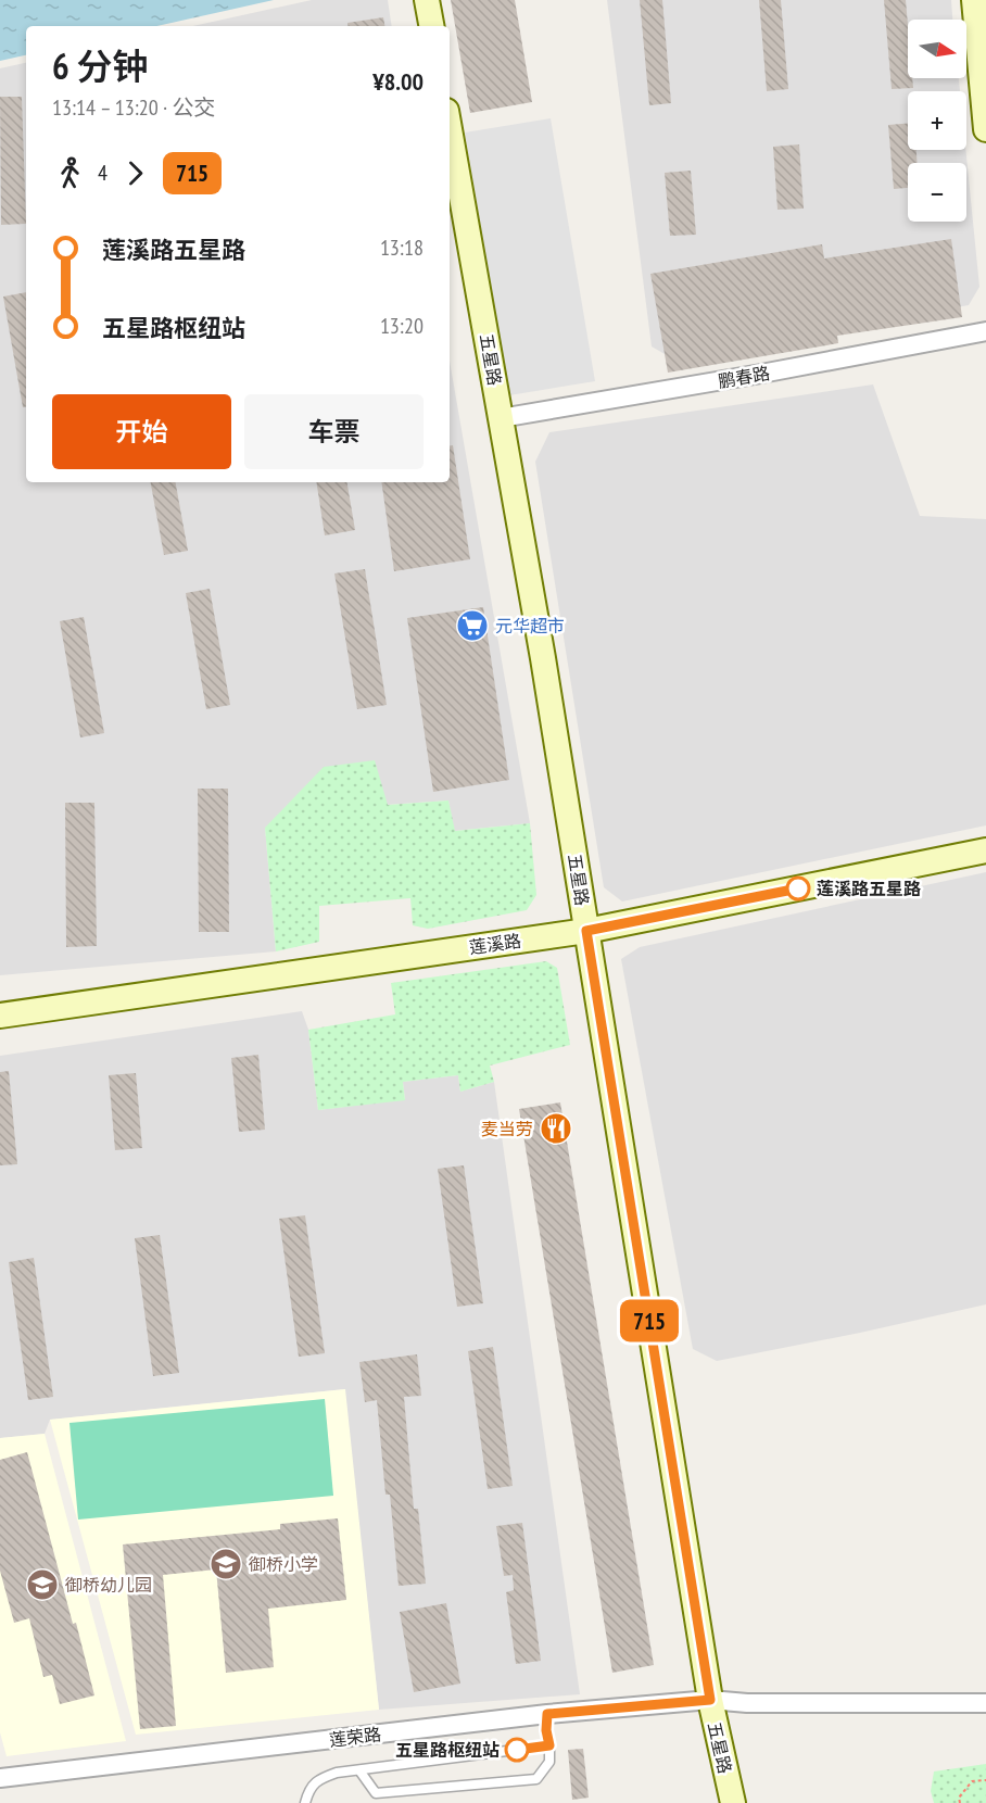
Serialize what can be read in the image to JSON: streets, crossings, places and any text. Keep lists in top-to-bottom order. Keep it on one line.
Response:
{"streets":{"street":["五星路","鹏春路","莲溪路","莲荣路"]},"crossings":[["五星路","鹏春路"],["五星路","莲溪路"],["五星路","莲荣路"]],"places":{"supermarket":["元华超市"],"other":["莲溪路五星路","五星路枢纽站"],"restaurant":["麦当劳"],"school or university":["御桥小学","御桥幼儿园"]},"lines":["bus line 715"],"north":"right","page":{"on_map":"715","map_buttons":["+","−"],"heading":["6 分钟","13:14 – 13:20 · 公交","¥8.00"],"legs":["4","715"],"list":[{"name":"莲溪路五星路","value":"13:18"},{"name":"五星路枢纽站","value":"13:20"}],"buttons":["开始","车票"]}}
